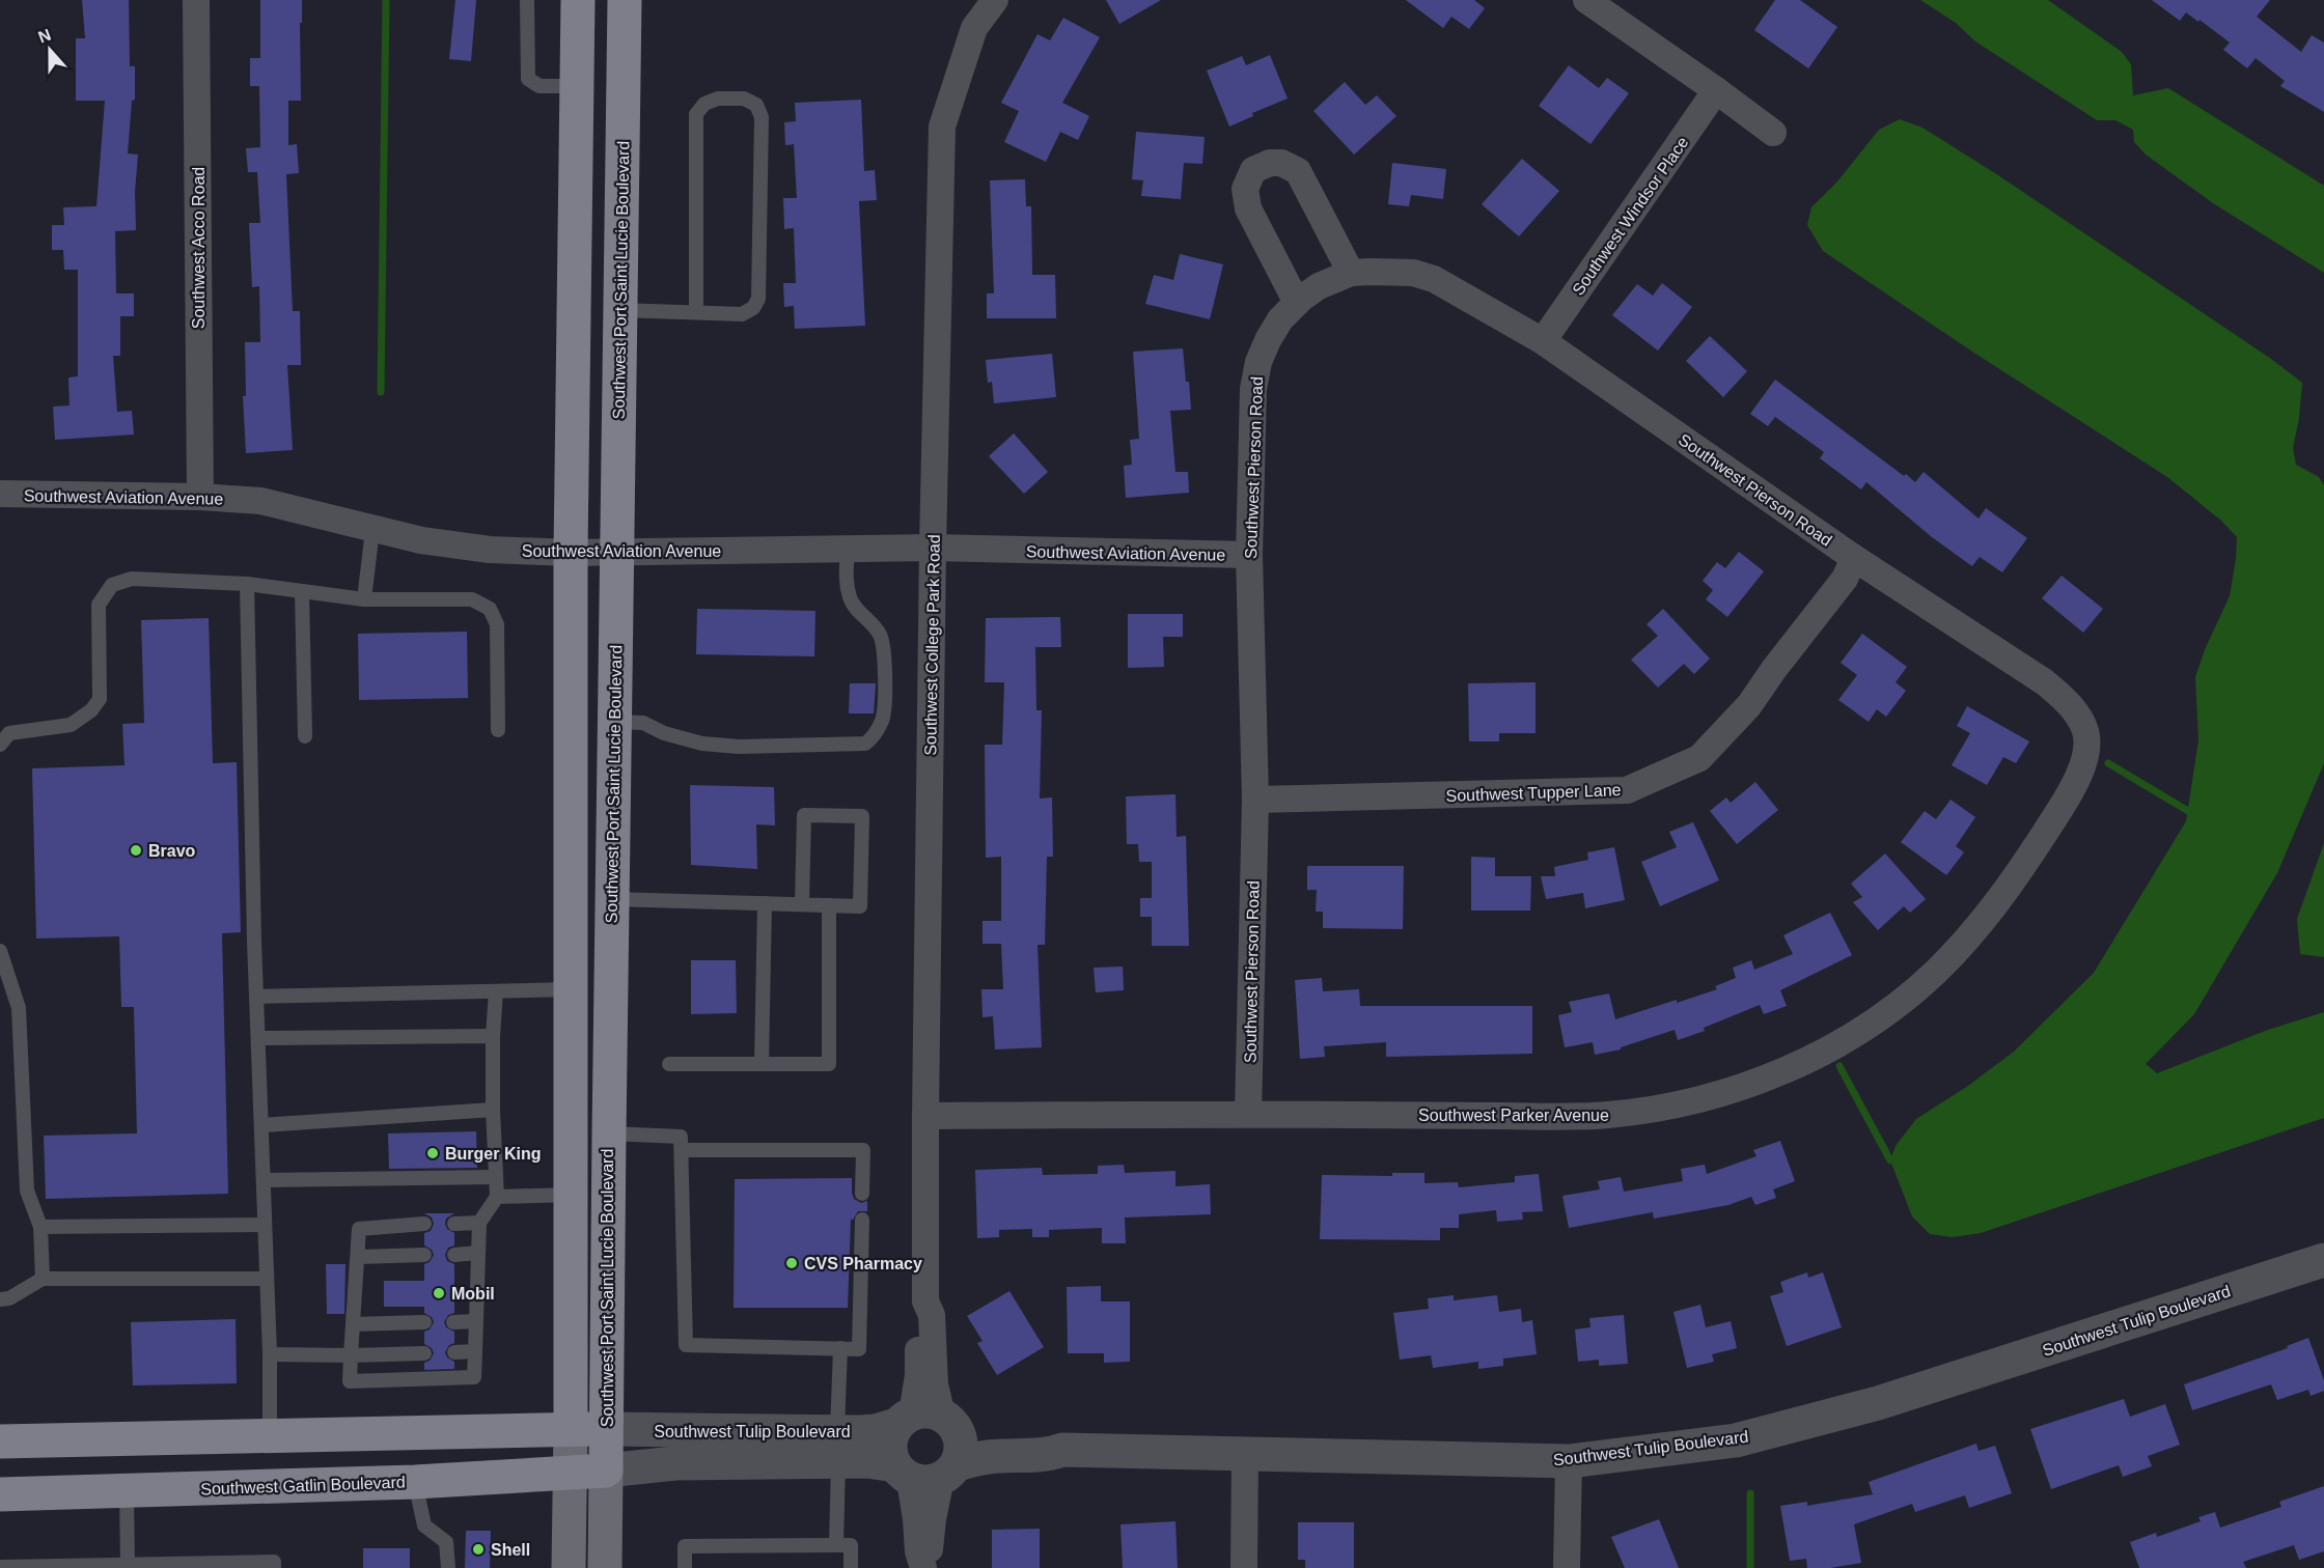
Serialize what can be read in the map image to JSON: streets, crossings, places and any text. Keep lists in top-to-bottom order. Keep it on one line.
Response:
{"streets":{"main road":["Southwest Port Saint Lucie Boulevard","Southwest Gatlin Boulevard"],"street":["Southwest Windsor Place","Southwest Acco Road","Southwest Pierson Road","Southwest Aviation Avenue","Southwest College Park Road","Southwest Tupper Lane","Southwest Parker Avenue","Southwest Tulip Boulevard"]},"crossings":[["Southwest Windsor Place","Southwest Pierson Road"],["Southwest Acco Road","Southwest Aviation Avenue"],["Southwest Port Saint Lucie Boulevard","Southwest Aviation Avenue"],["Southwest Port Saint Lucie Boulevard","Southwest Tulip Boulevard"],["Southwest Port Saint Lucie Boulevard","Southwest Gatlin Boulevard"],["Southwest Pierson Road","Southwest Aviation Avenue"],["Southwest Pierson Road","Southwest Tupper Lane"],["Southwest Pierson Road","Southwest Parker Avenue"],["Southwest Aviation Avenue","Southwest College Park Road"],["Southwest College Park Road","Southwest Parker Avenue"],["Southwest College Park Road","Southwest Tulip Boulevard"],["Southwest Tulip Boulevard","Southwest Gatlin Boulevard"]],"places":["Bravo","Burger King","CVS Pharmacy","Mobil","Shell"],"north":"top"}
